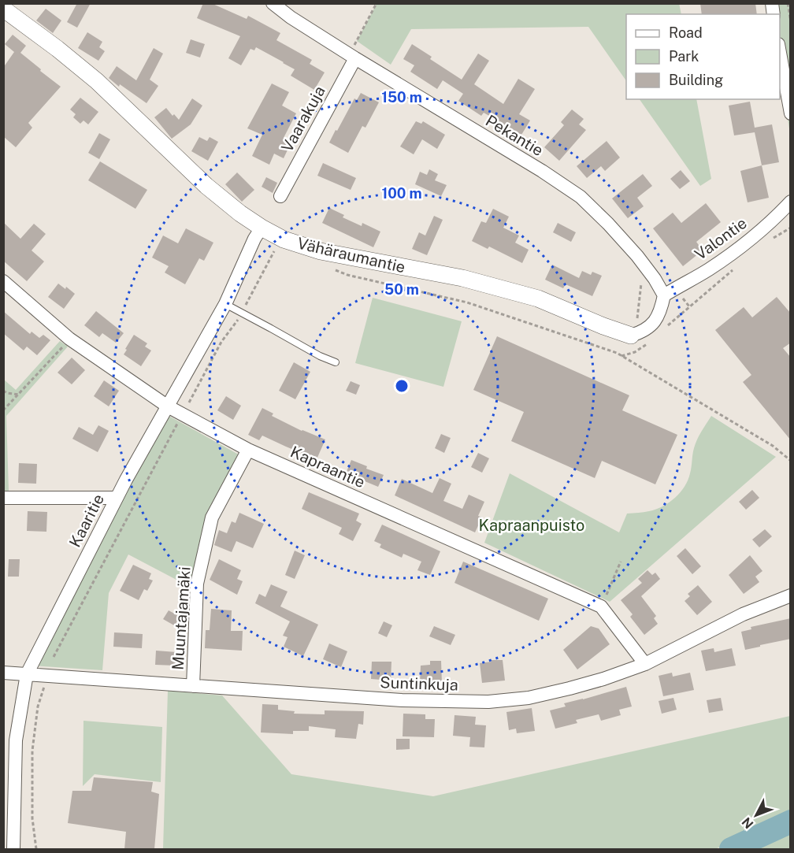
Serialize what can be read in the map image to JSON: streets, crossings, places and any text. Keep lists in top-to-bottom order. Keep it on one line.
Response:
{"streets":{"street":["Vaarakuja","Pekantie","Valontie","Vähäraumantie","Kapraantie","Kaaritie","Muuntajamäki","Suntinkuja"]},"crossings":[["Vaarakuja","Pekantie"],["Pekantie","Valontie"],["Vähäraumantie","Kaaritie"],["Kapraantie","Kaaritie"],["Kapraantie","Muuntajamäki"],["Kapraantie","Suntinkuja"],["Kaaritie","Suntinkuja"],["Muuntajamäki","Suntinkuja"]],"parks":["Kapraanpuisto"],"legend":["Road","Park","Building"],"north":"bottom left","rings":["150 m","100 m","50 m"]}
